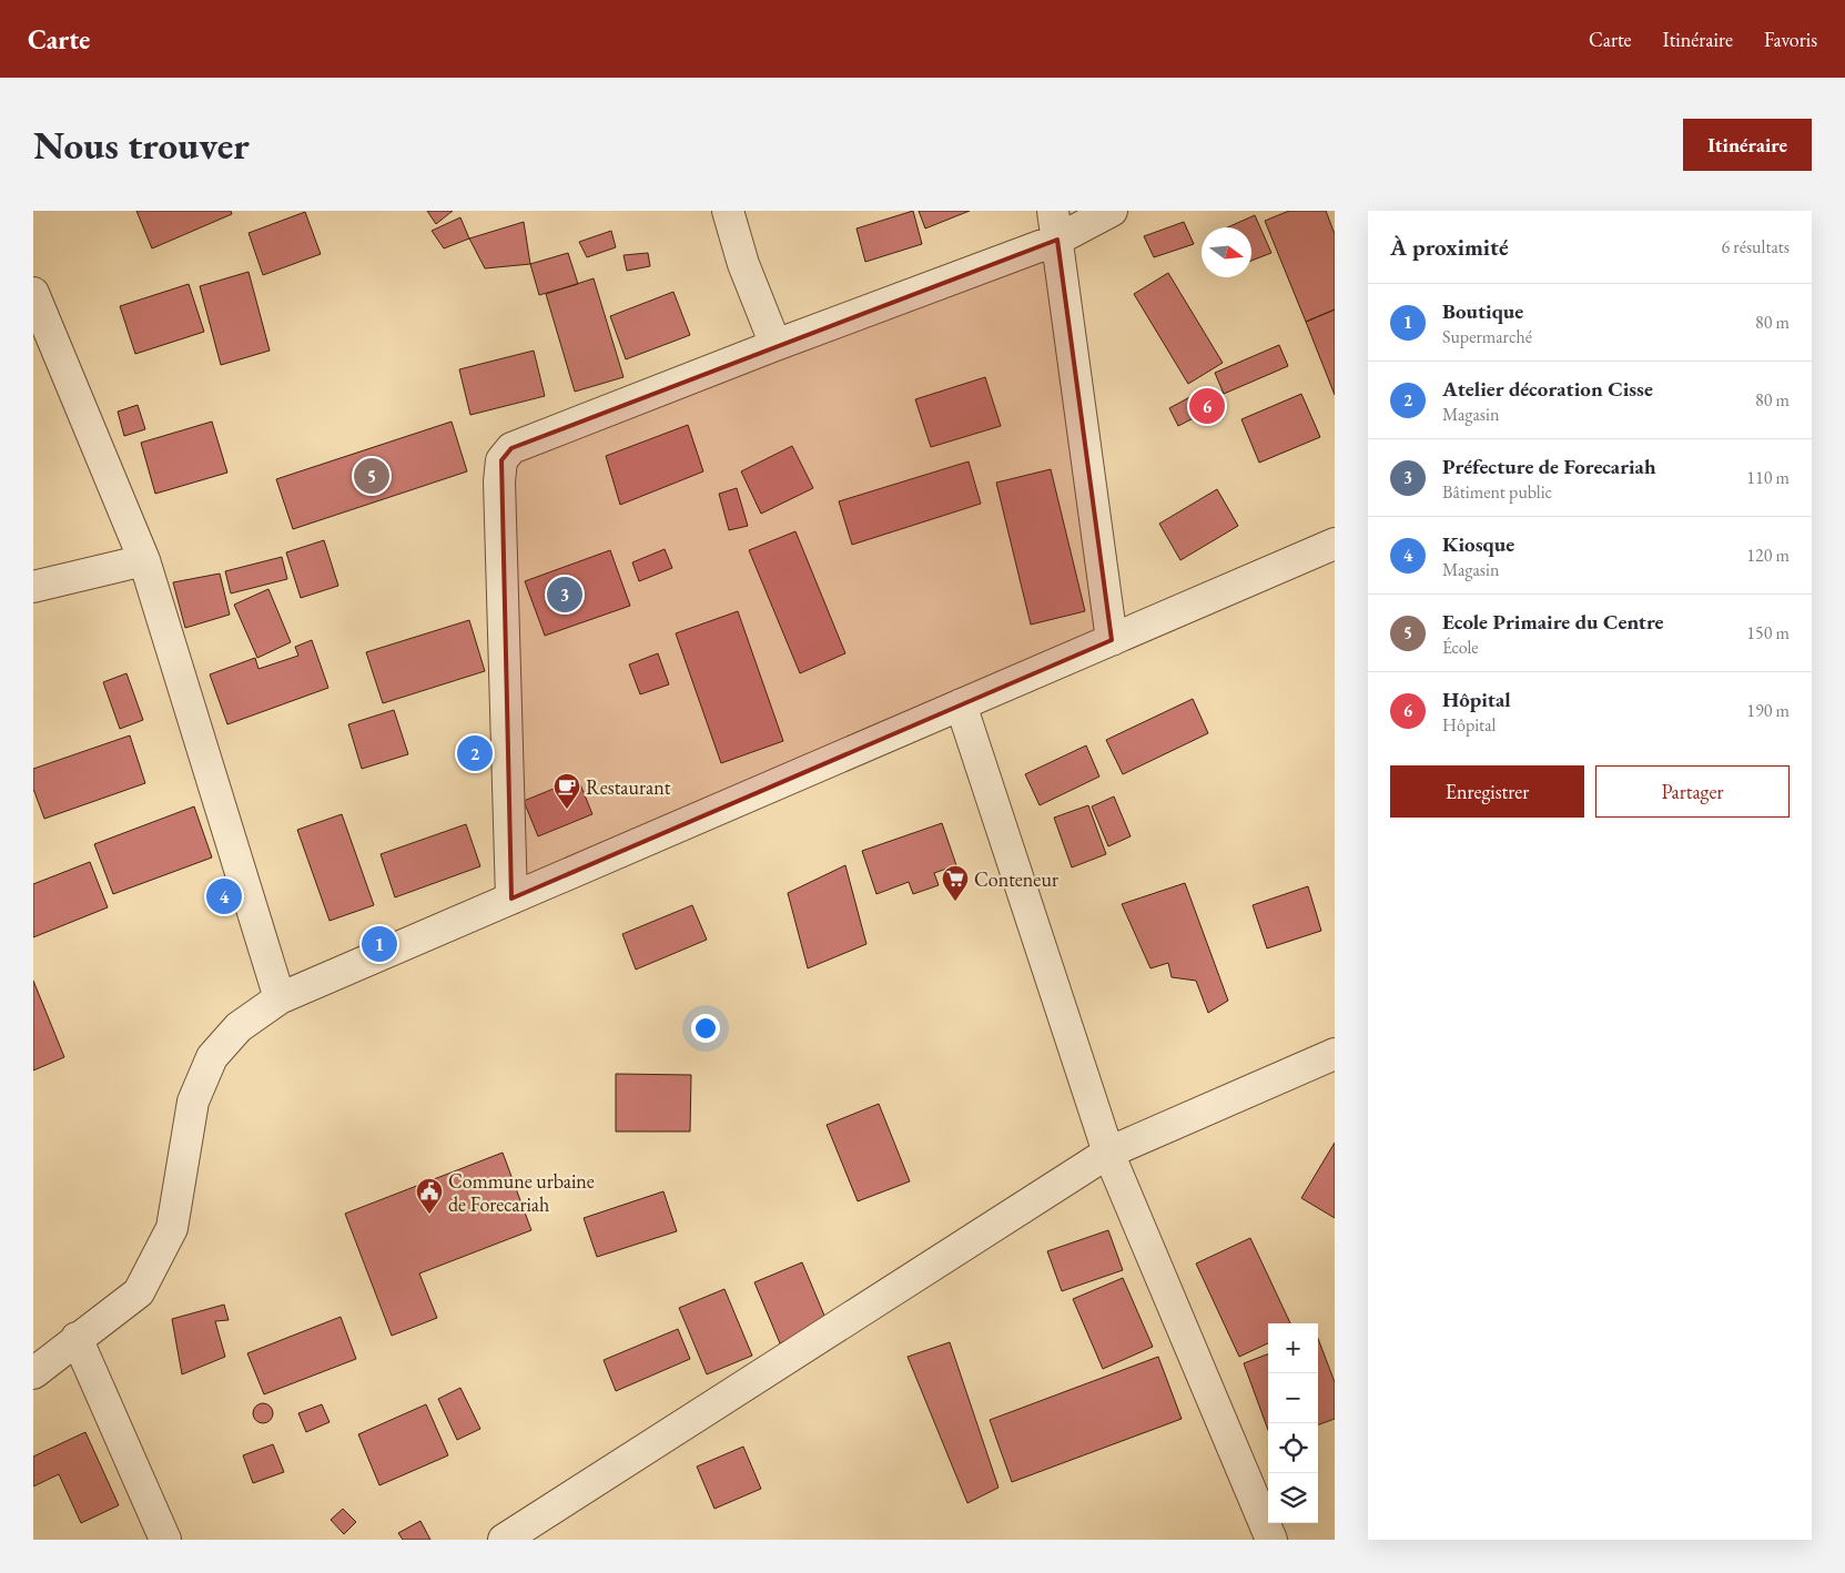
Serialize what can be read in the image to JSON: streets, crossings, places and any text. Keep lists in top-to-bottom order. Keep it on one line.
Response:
{"places":{"cafe":["Restaurant"],"supermarket":["Conteneur"],"public building":["Commune urbaine de Forecariah"]},"north":"right","page":{"header":"Carte","nav":["Carte","Itinéraire","Favoris"],"buttons":["Itinéraire",["Enregistrer","Partager"]],"title":"Nous trouver","heading":["À proximité","6 résultats"],"list":[{"mark":"1","name":"Boutique","note":"Supermarché","value":"80 m"},{"mark":"2","name":"Atelier décoration Cisse","note":"Magasin","value":"80 m"},{"mark":"3","name":"Préfecture de Forecariah","note":"Bâtiment public","value":"110 m"},{"mark":"4","name":"Kiosque","note":"Magasin","value":"120 m"},{"mark":"5","name":"Ecole Primaire du Centre","note":"École","value":"150 m"},{"mark":"6","name":"Hôpital","note":"Hôpital","value":"190 m"}],"pins":["6","5","3","2","4","1"],"map_buttons":["+","−"]}}
